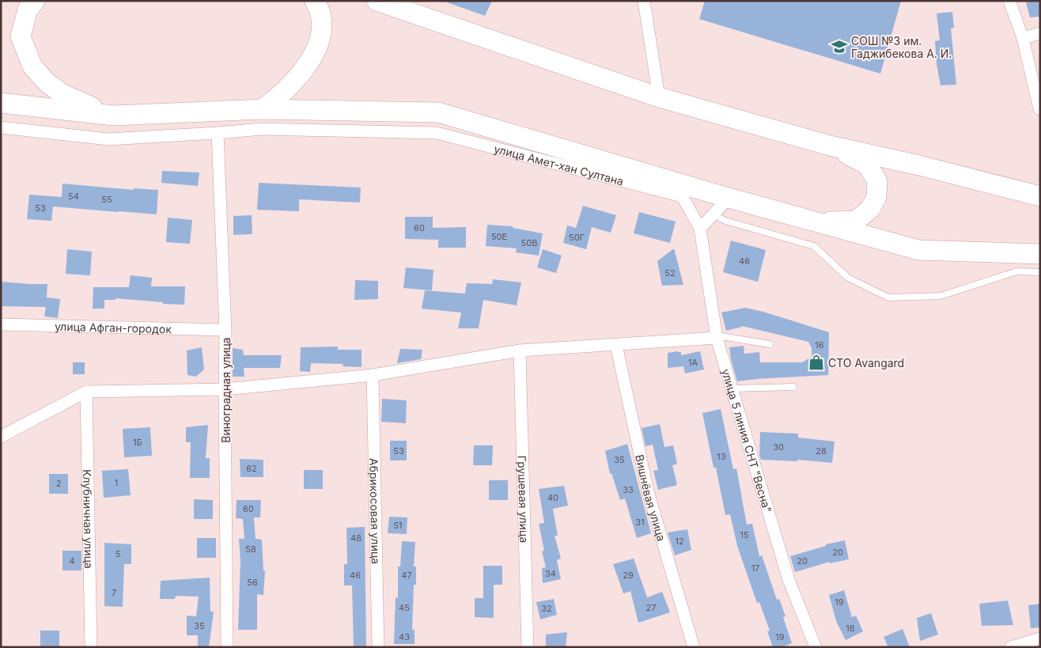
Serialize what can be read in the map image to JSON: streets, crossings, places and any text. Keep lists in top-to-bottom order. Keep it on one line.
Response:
{"streets":{"street":["улица Амет-хан Султана","улица Афган-городок","Виноградная улица","улица 5 линия СНТ \"Весна\"","Вишнёвая улица","Грушевая улица","Абрикосовая улица","Клубничная улица"]},"crossings":[["улица Амет-хан Султана","Виноградная улица"],["улица Амет-хан Султана","улица 5 линия СНТ \"Весна\""],["улица Афган-городок","Виноградная улица"]],"places":{"school or university":["СОШ №3 им. Гаджибекова А. И."],"shop":["СТО Avangard"]},"house_numbers":["54","55","53","60","50Е","50Г","50В","46","52","16","1А","1Б","30","53","28","13","35","62","1","2","33","40","60","31","51","15","48","12","58","20","5","4","20","17","34","46","47","29","56","7","19","45","27","32","35","18","43","19"]}
